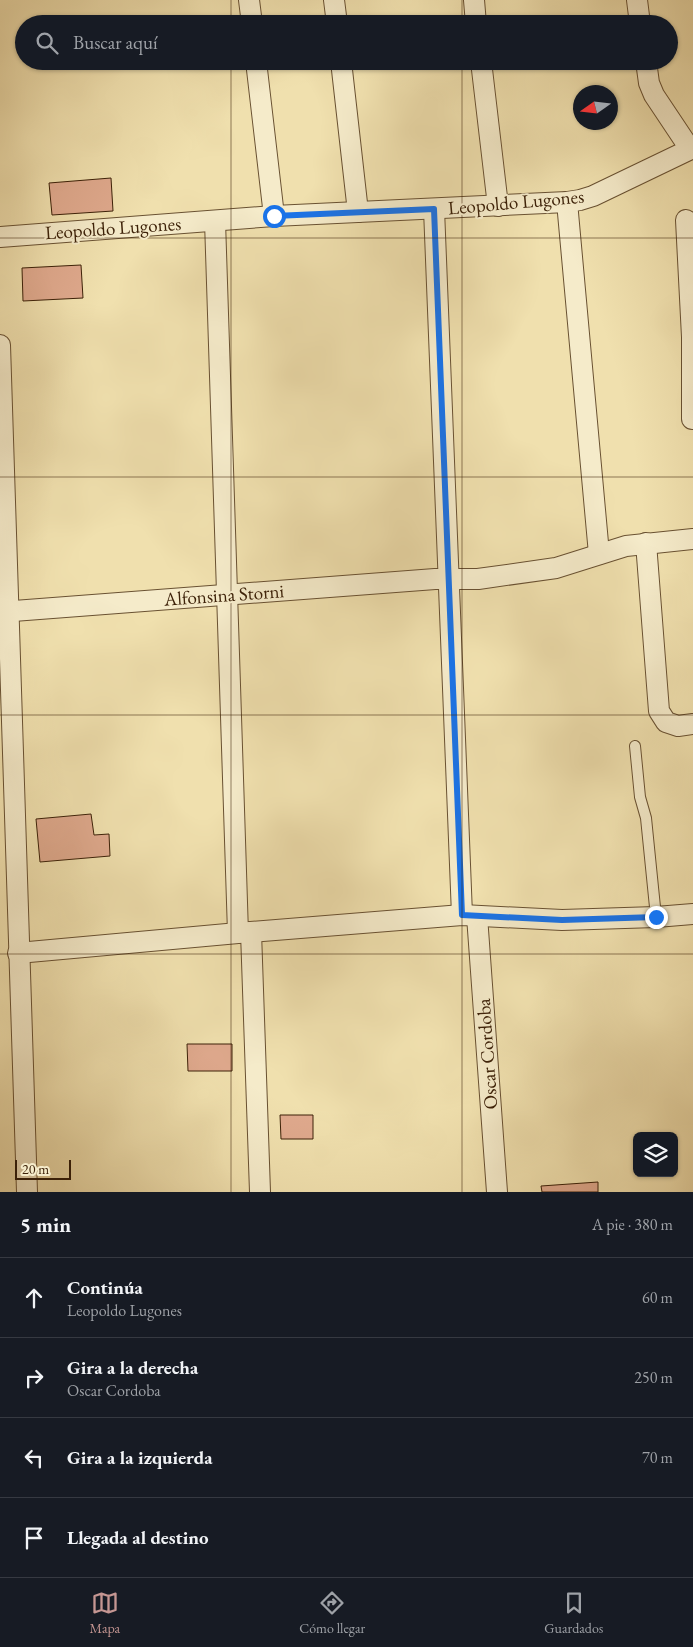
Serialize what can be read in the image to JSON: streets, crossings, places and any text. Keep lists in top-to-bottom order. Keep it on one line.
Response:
{"streets":{"street":["Leopoldo Lugones","Alfonsina Storni","Oscar Cordoba"]},"crossings":[["Leopoldo Lugones","Oscar Cordoba"],["Alfonsina Storni","Oscar Cordoba"]],"scale_bar":"20 m","north":"left","page":{"search":"Buscar aquí","scale":"20 m","heading":["5 min","A pie · 380 m"],"list":[["Continúa","Leopoldo Lugones","60 m"],["Gira a la derecha","Oscar Cordoba","250 m"],["Gira a la izquierda","70 m"],"Llegada al destino"],"nav":["Mapa","Cómo llegar","Guardados"]}}
